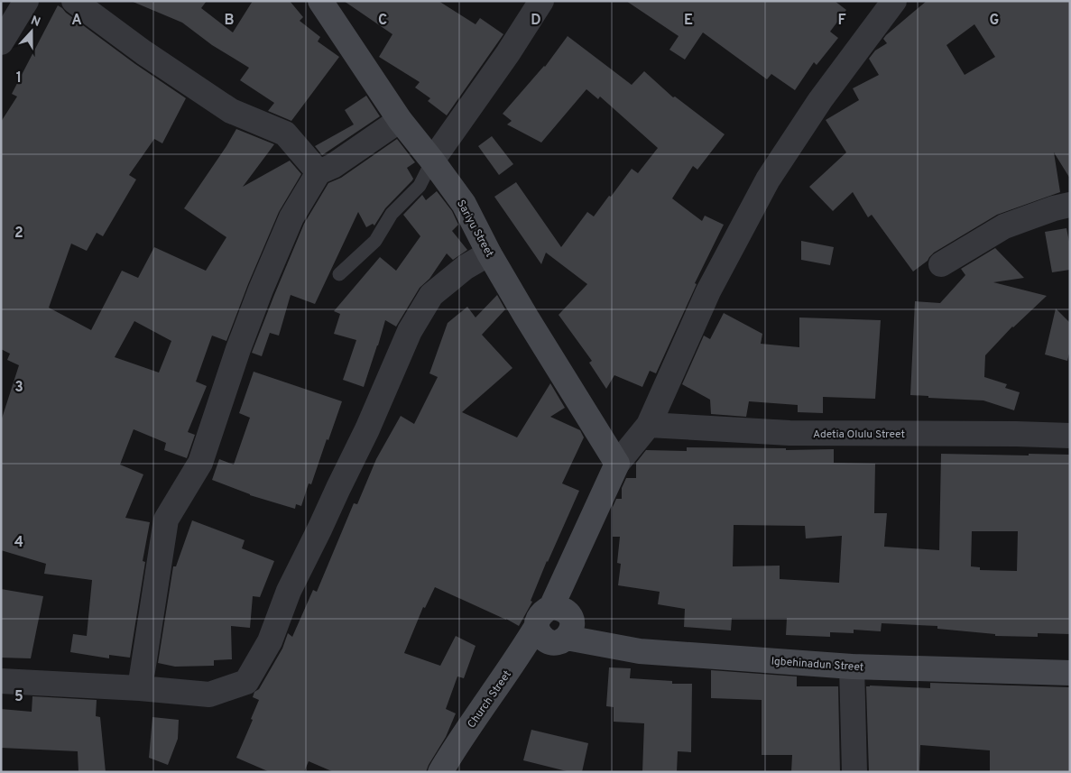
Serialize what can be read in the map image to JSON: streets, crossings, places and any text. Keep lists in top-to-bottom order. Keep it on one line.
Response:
{"streets":{"street":["Sariyu Street","Adetia Olulu Street","Igbehinadun Street","Church Street"]},"crossings":[["Sariyu Street","Church Street"],["Igbehinadun Street","Church Street"]],"north":"top","grid":{"columns":["A","B","C","D","E","F","G"],"rows":["1","2","3","4","5"]}}
